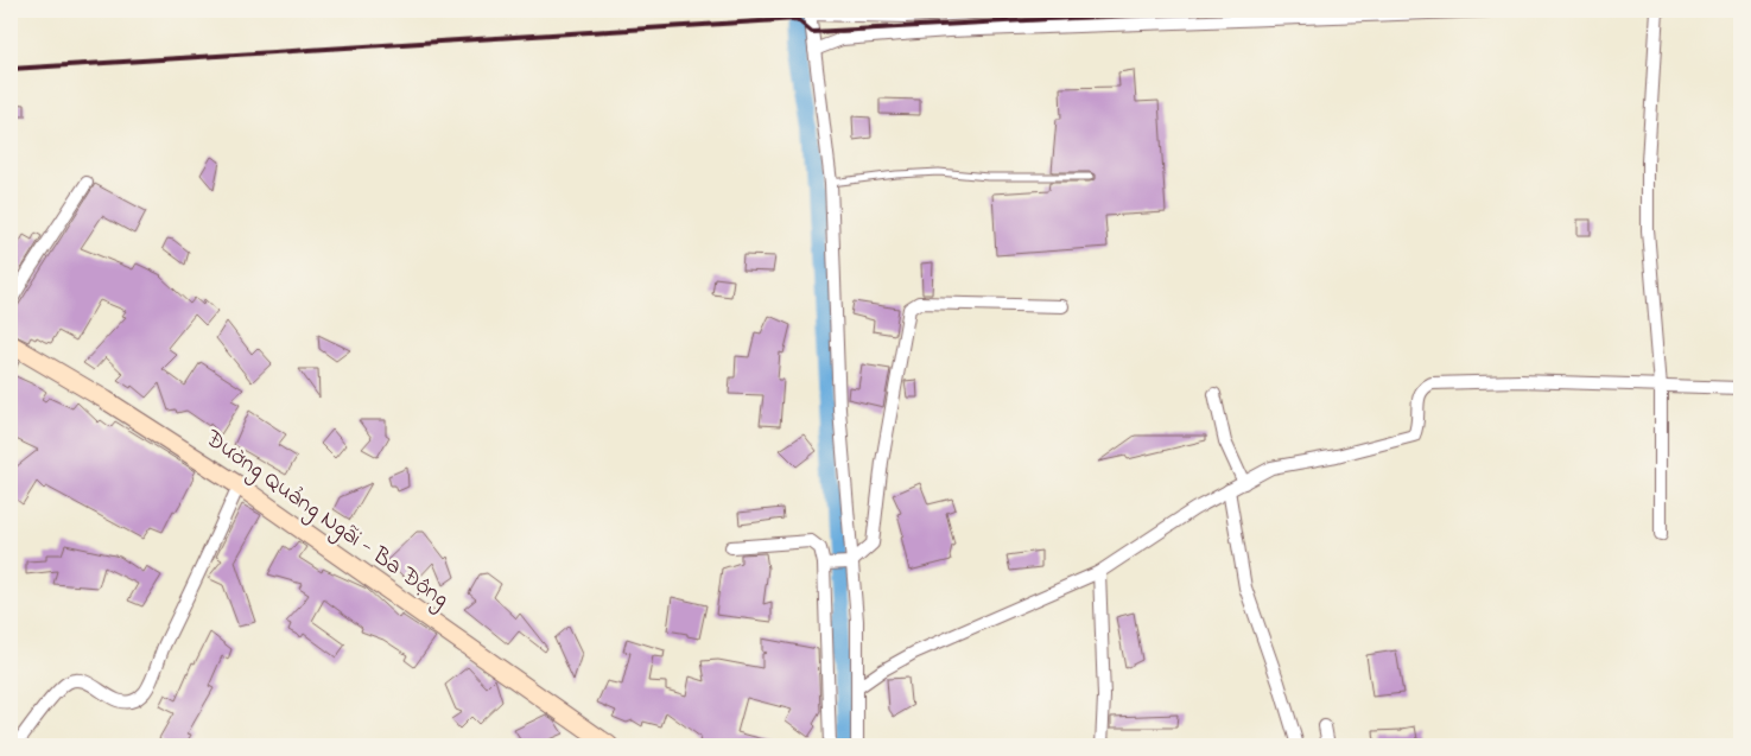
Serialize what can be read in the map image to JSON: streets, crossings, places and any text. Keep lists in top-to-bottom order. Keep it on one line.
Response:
{"streets":{"main road":["Đường Quảng Ngãi - Ba Động"]}}
